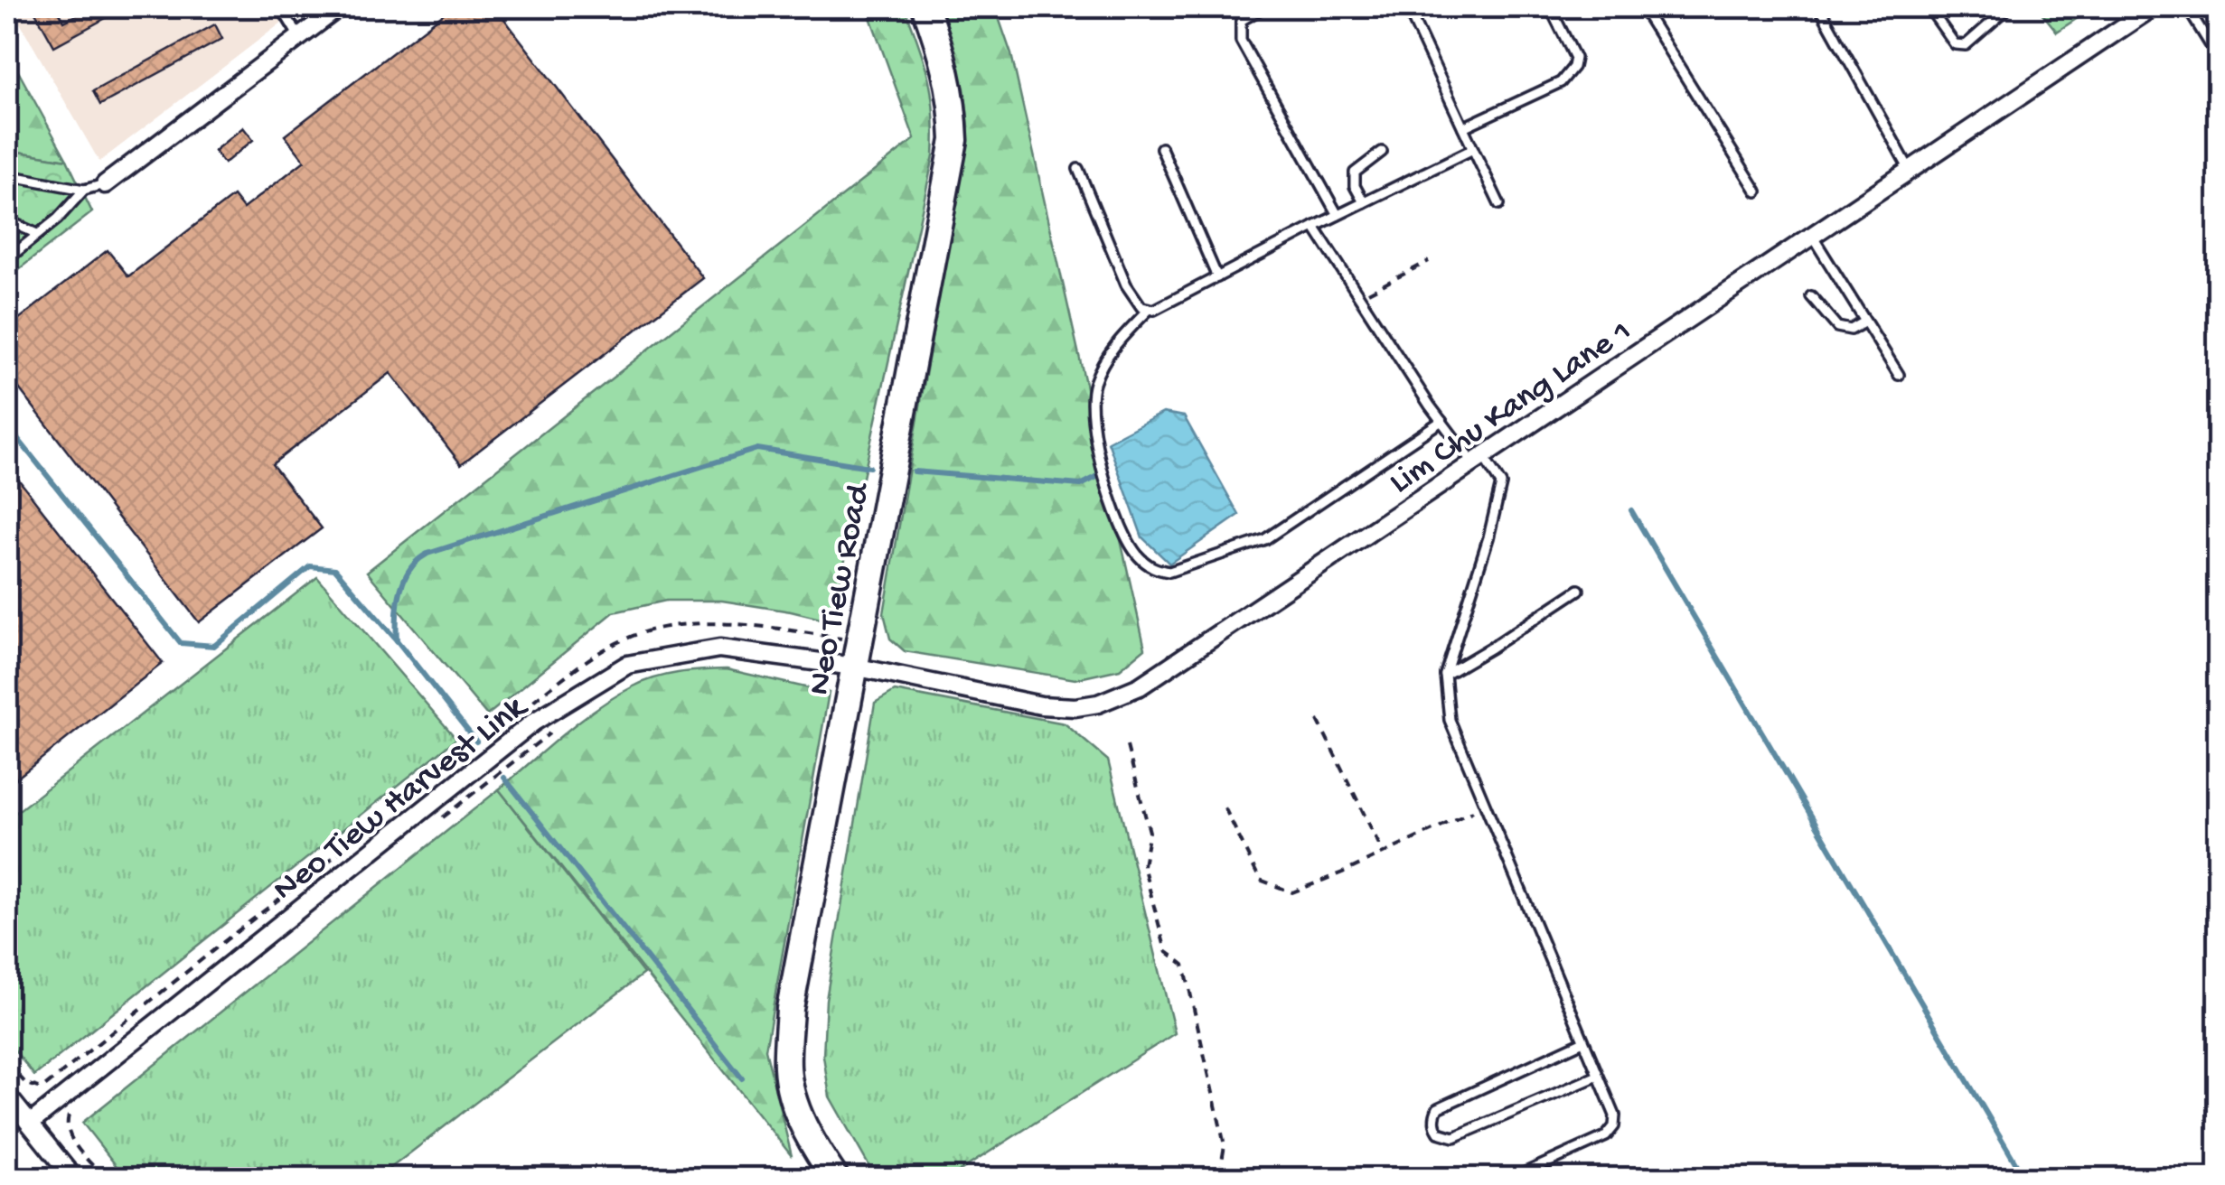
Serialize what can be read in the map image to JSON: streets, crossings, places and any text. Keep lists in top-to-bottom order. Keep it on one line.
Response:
{"streets":{"main road":["Neo Tiew Road"],"street":["Lim Chu Kang Lane 1","Neo Tiew Harvest Link"]},"crossings":[["Lim Chu Kang Lane 1","Neo Tiew Road"],["Lim Chu Kang Lane 1","Neo Tiew Harvest Link"],["Neo Tiew Road","Neo Tiew Harvest Link"]]}
